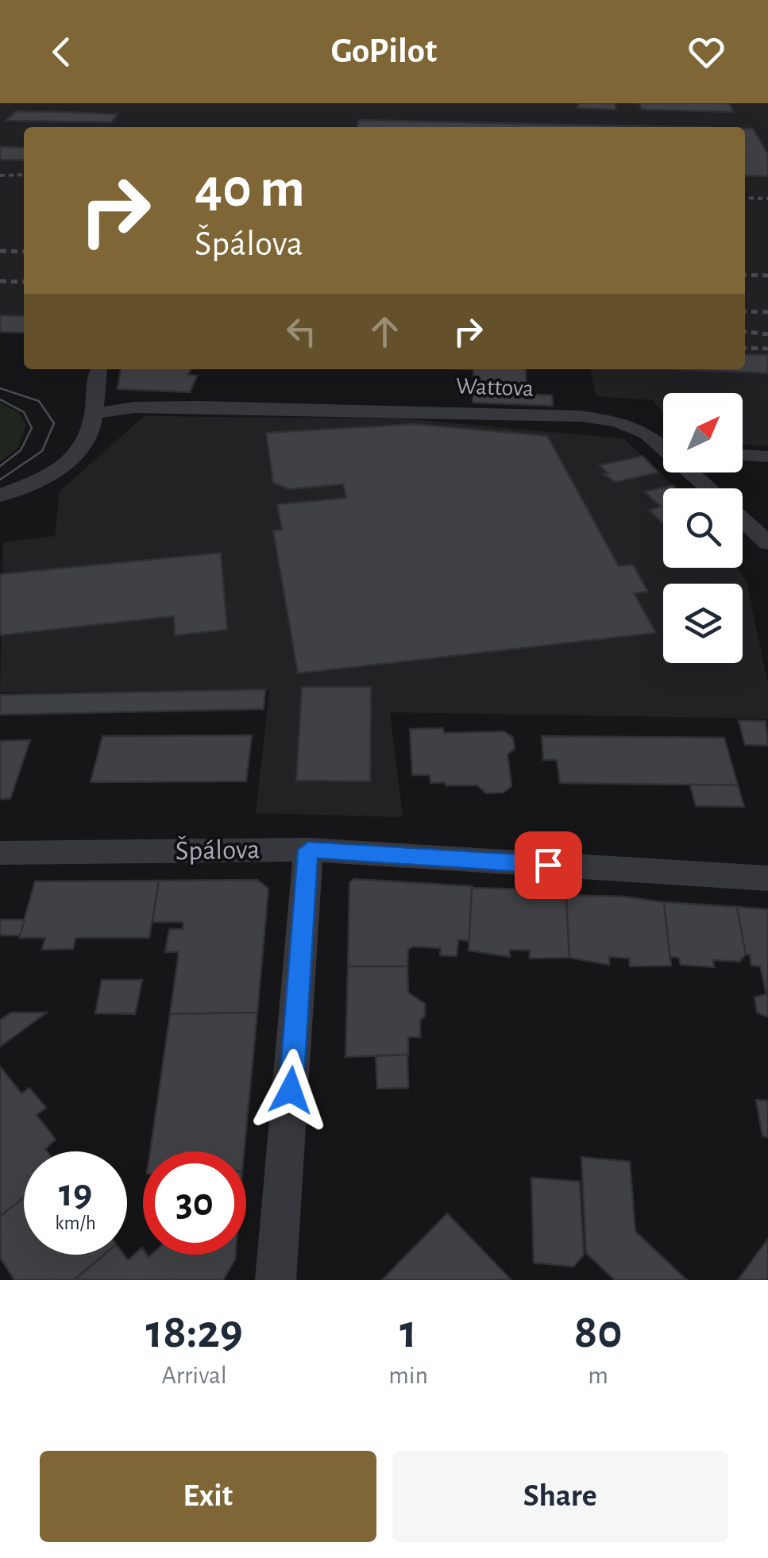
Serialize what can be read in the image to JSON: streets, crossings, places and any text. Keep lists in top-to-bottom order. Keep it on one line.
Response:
{"streets":{"street":["Wattova","Špálova"]},"north":"top right","page":{"header":"GoPilot","turn":["40 m","Špálova"],"speed":"19 km/h","limit":"30","eta":["18:29","Arrival","1","min","80","m"],"buttons":["Exit","Share"]}}
